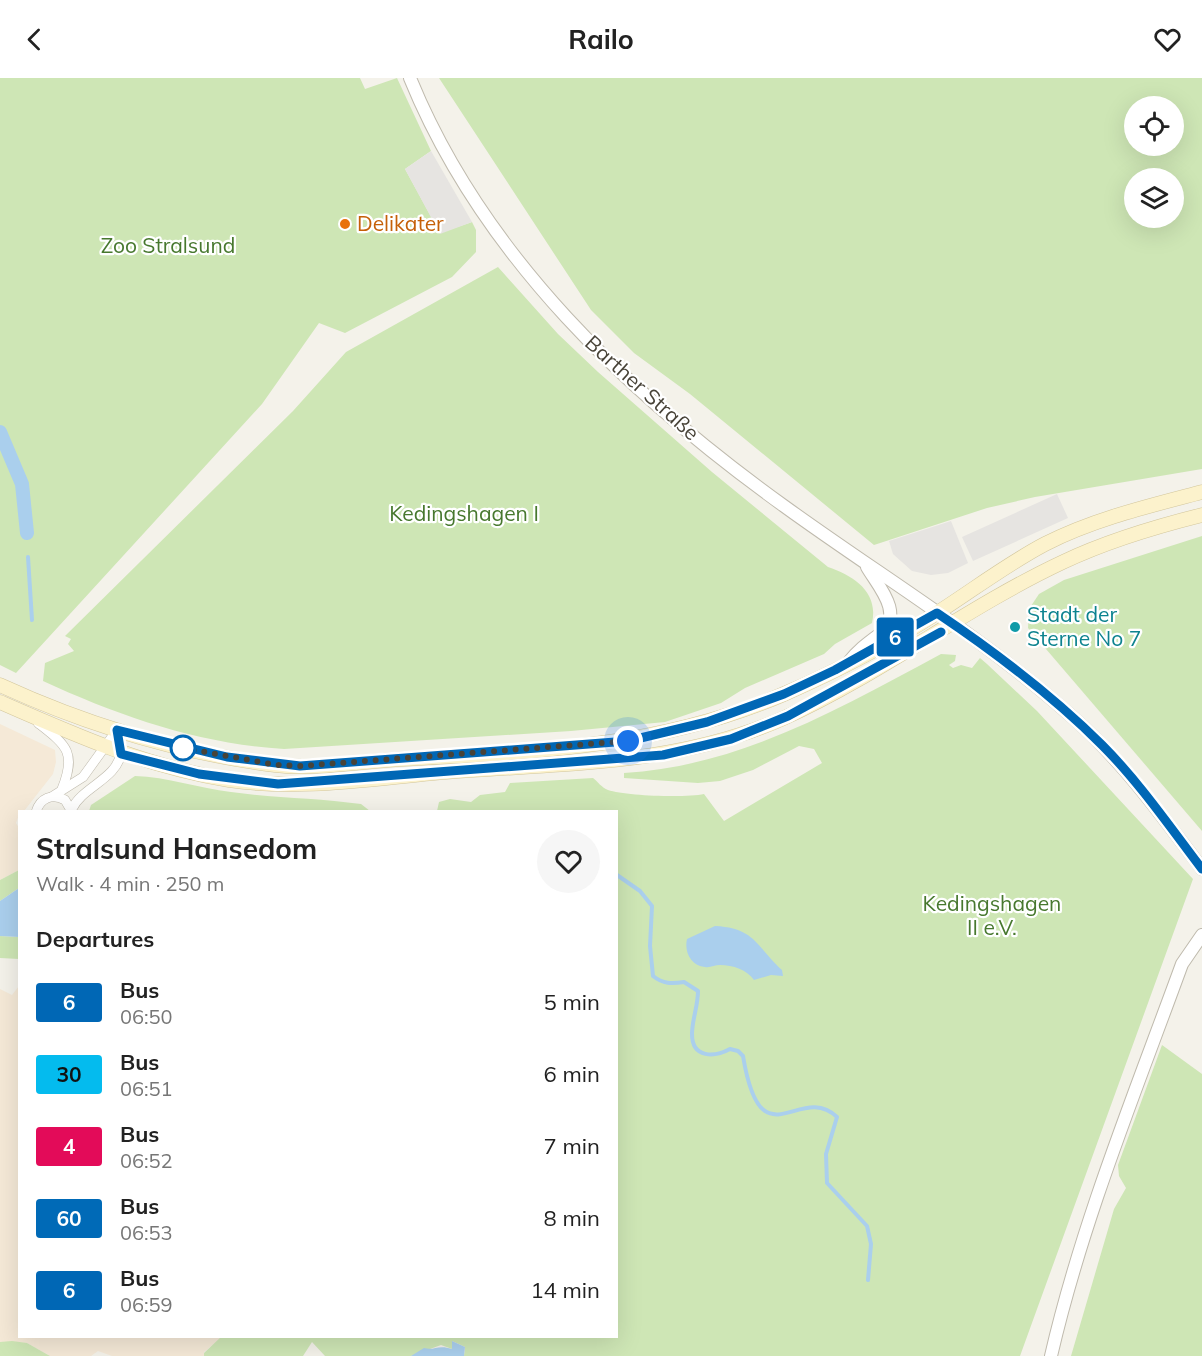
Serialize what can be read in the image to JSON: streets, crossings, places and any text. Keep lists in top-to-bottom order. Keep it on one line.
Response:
{"streets":{"street":["Barther Straße"]},"parks":["Zoo Stralsund","Kedingshagen I","Kedingshagen II e.V."],"places":["Delikater","Stadt der Sterne No 7"],"lines":["bus line 6"],"page":{"header":"Railo","on_map":"6","heading":[["Stralsund Hansedom","Walk · 4 min · 250 m"],"Departures"],"list":[{"mark":"6","name":"Bus","note":"06:50","value":"5 min"},{"mark":"30","name":"Bus","note":"06:51","value":"6 min"},{"mark":"4","name":"Bus","note":"06:52","value":"7 min"},{"mark":"60","name":"Bus","note":"06:53","value":"8 min"},{"mark":"6","name":"Bus","note":"06:59","value":"14 min"}]}}
